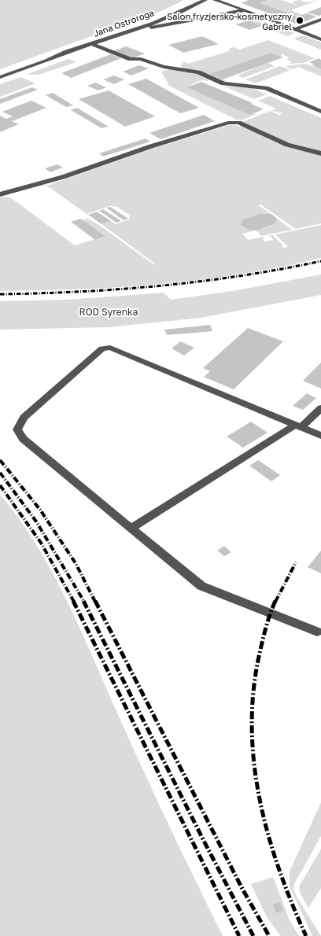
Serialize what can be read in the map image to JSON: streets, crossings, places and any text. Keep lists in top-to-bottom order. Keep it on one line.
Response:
{"streets":{"street":["Jana Ostroroga"]},"parks":["ROD Syrenka"],"places":["Salon fryzjersko-kosmetyczny Gabriel"]}
